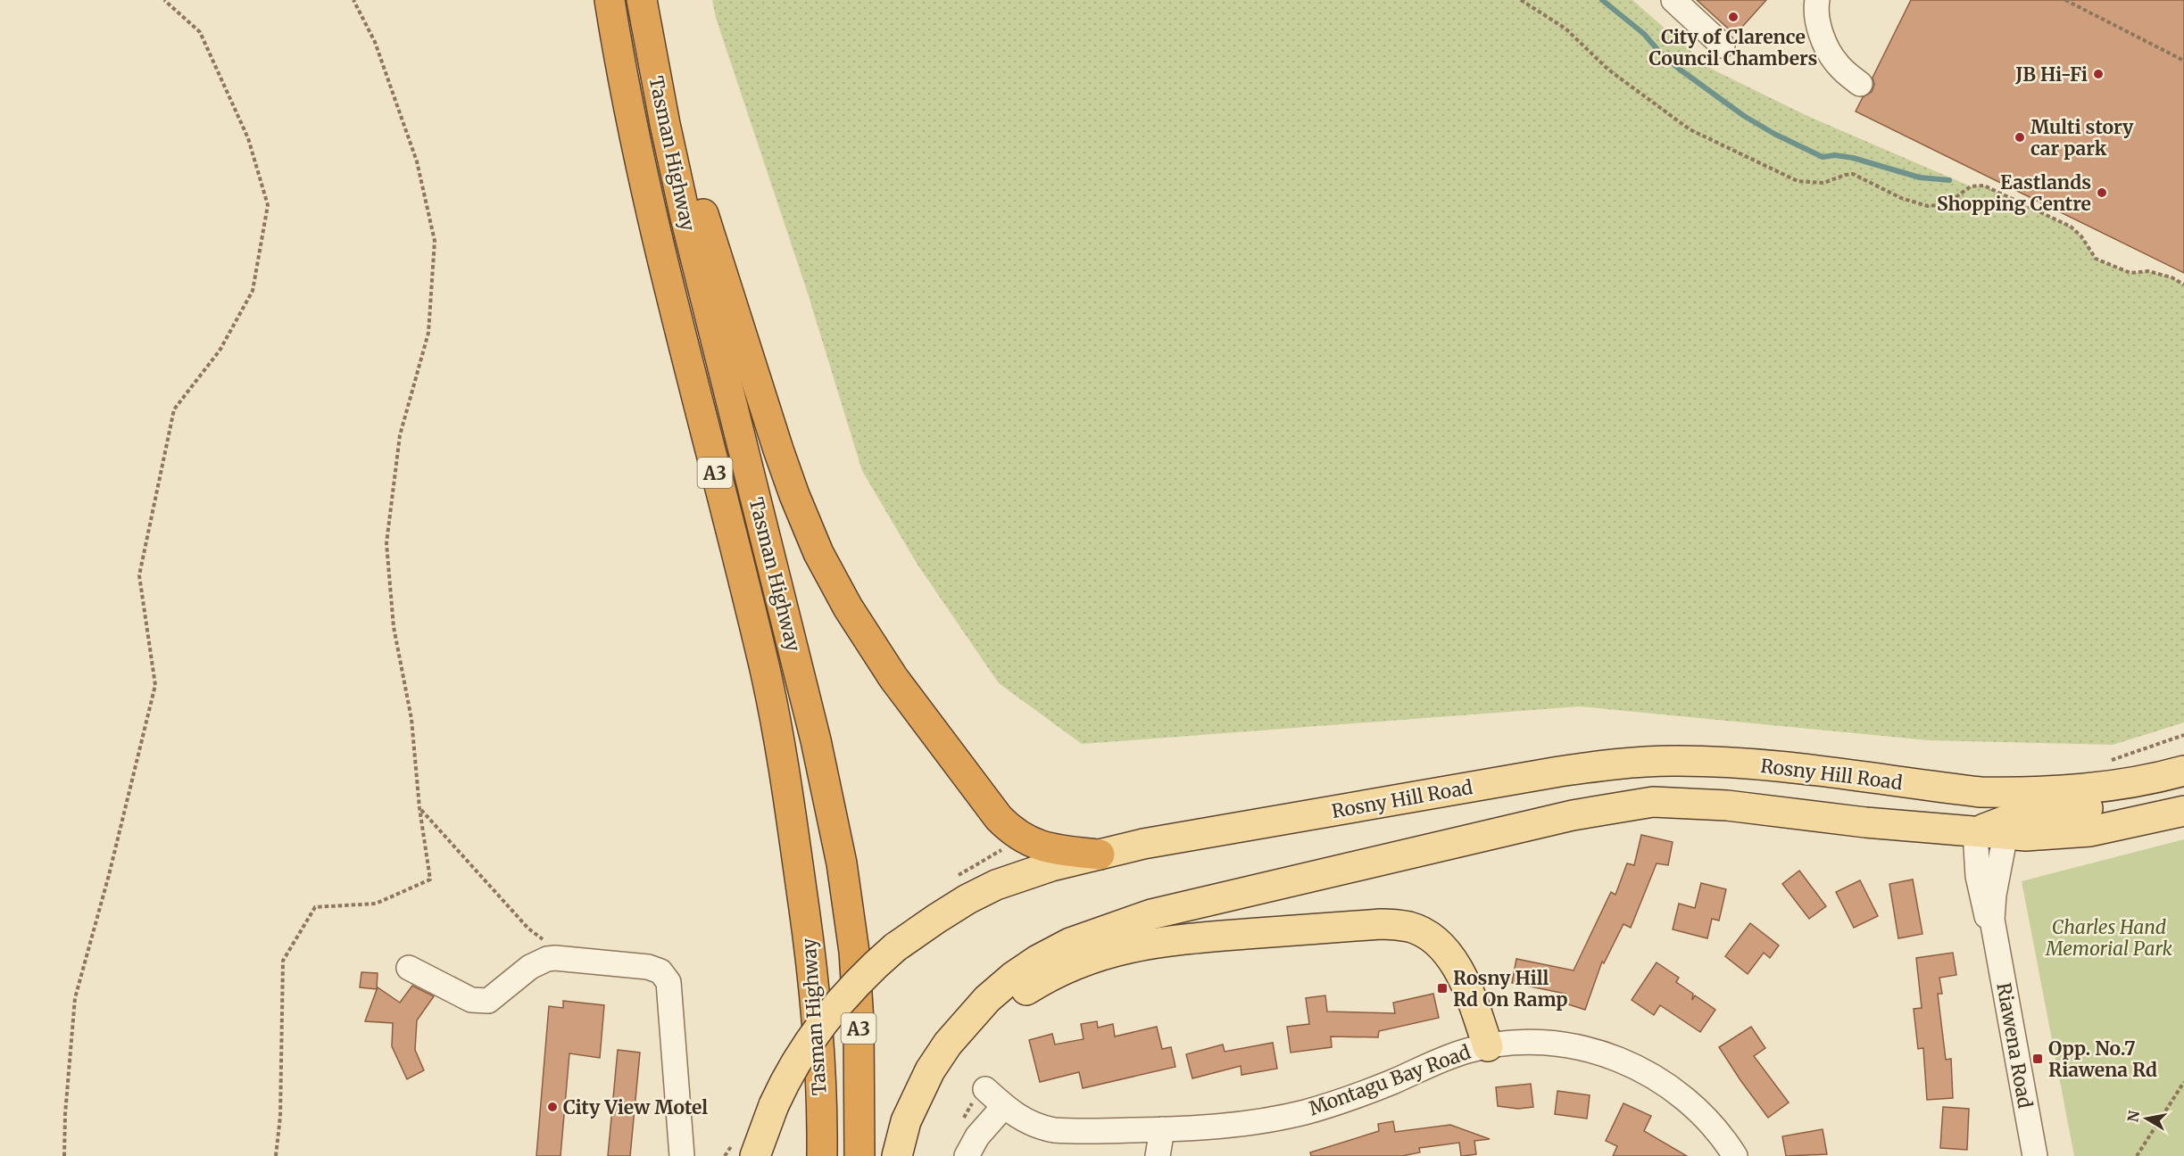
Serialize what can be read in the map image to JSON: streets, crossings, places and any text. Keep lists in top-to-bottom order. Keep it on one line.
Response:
{"streets":{"highway":["Tasman Highway","A3"],"main road":["Rosny Hill Road"],"street":["Riawena Road","Montagu Bay Road"]},"parks":["Charles Hand Memorial Park"],"places":{"other":["City of Clarence Council Chambers","JB Hi-Fi","Multi story car park","Eastlands Shopping Centre","City View Motel"],"transit":["Rosny Hill Rd On Ramp","Opp. No.7 Riawena Rd"]},"north":"left"}
